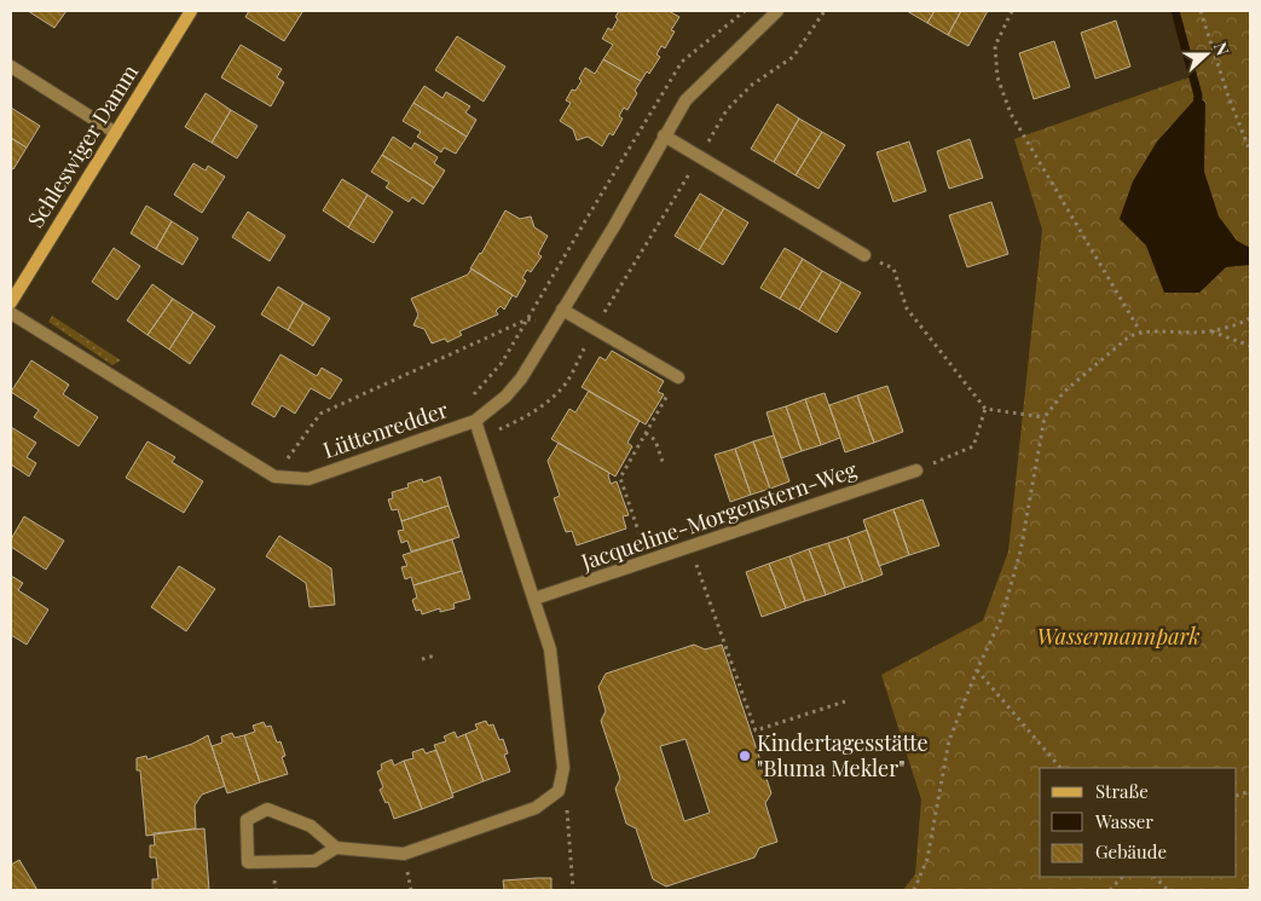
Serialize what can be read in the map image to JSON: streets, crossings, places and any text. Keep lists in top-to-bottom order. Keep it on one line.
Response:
{"streets":{"main road":["Schleswiger Damm"],"street":["Lüttenredder","Jacqueline-Morgenstern-Weg"]},"parks":["Wassermannpark"],"places":["Kindertagesstätte \"Bluma Mekler\""],"legend":["Straße","Wasser","Gebäude"],"north":"right"}
